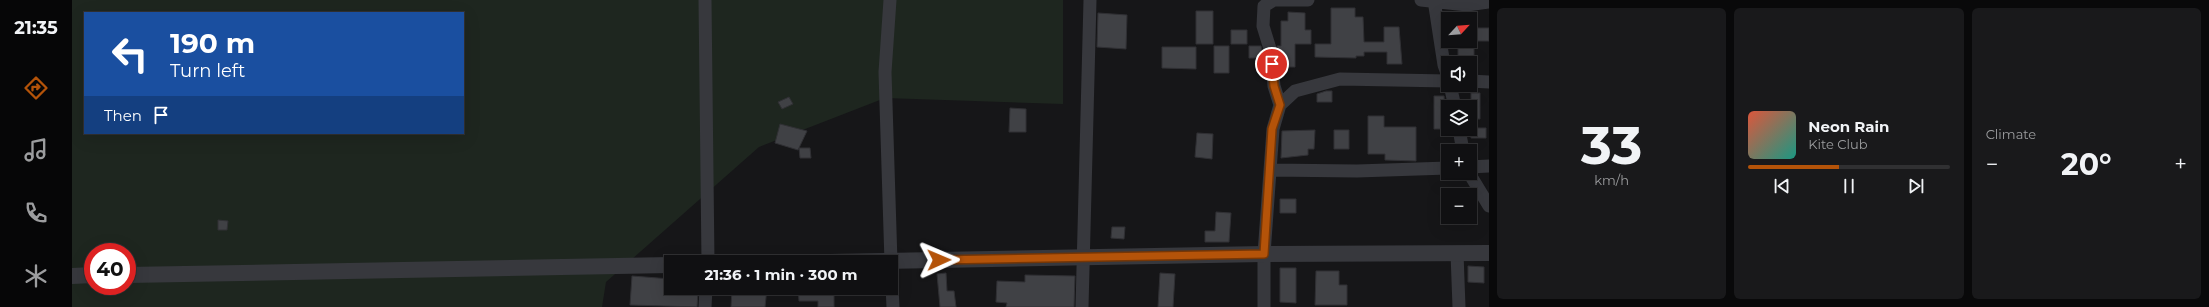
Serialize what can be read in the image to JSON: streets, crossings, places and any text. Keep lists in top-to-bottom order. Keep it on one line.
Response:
{"north":"top right","page":{"tabs":"21:35","tile":[["33","km/h"],"Climate"],"map_buttons":["+","−"],"turn":["190 m","Turn left"],"then":"Then","song":["Neon Rain","Kite Club"],"heat":["−","20°","+"],"limit":"40","trip":"21:36 · 1 min · 300 m"}}
